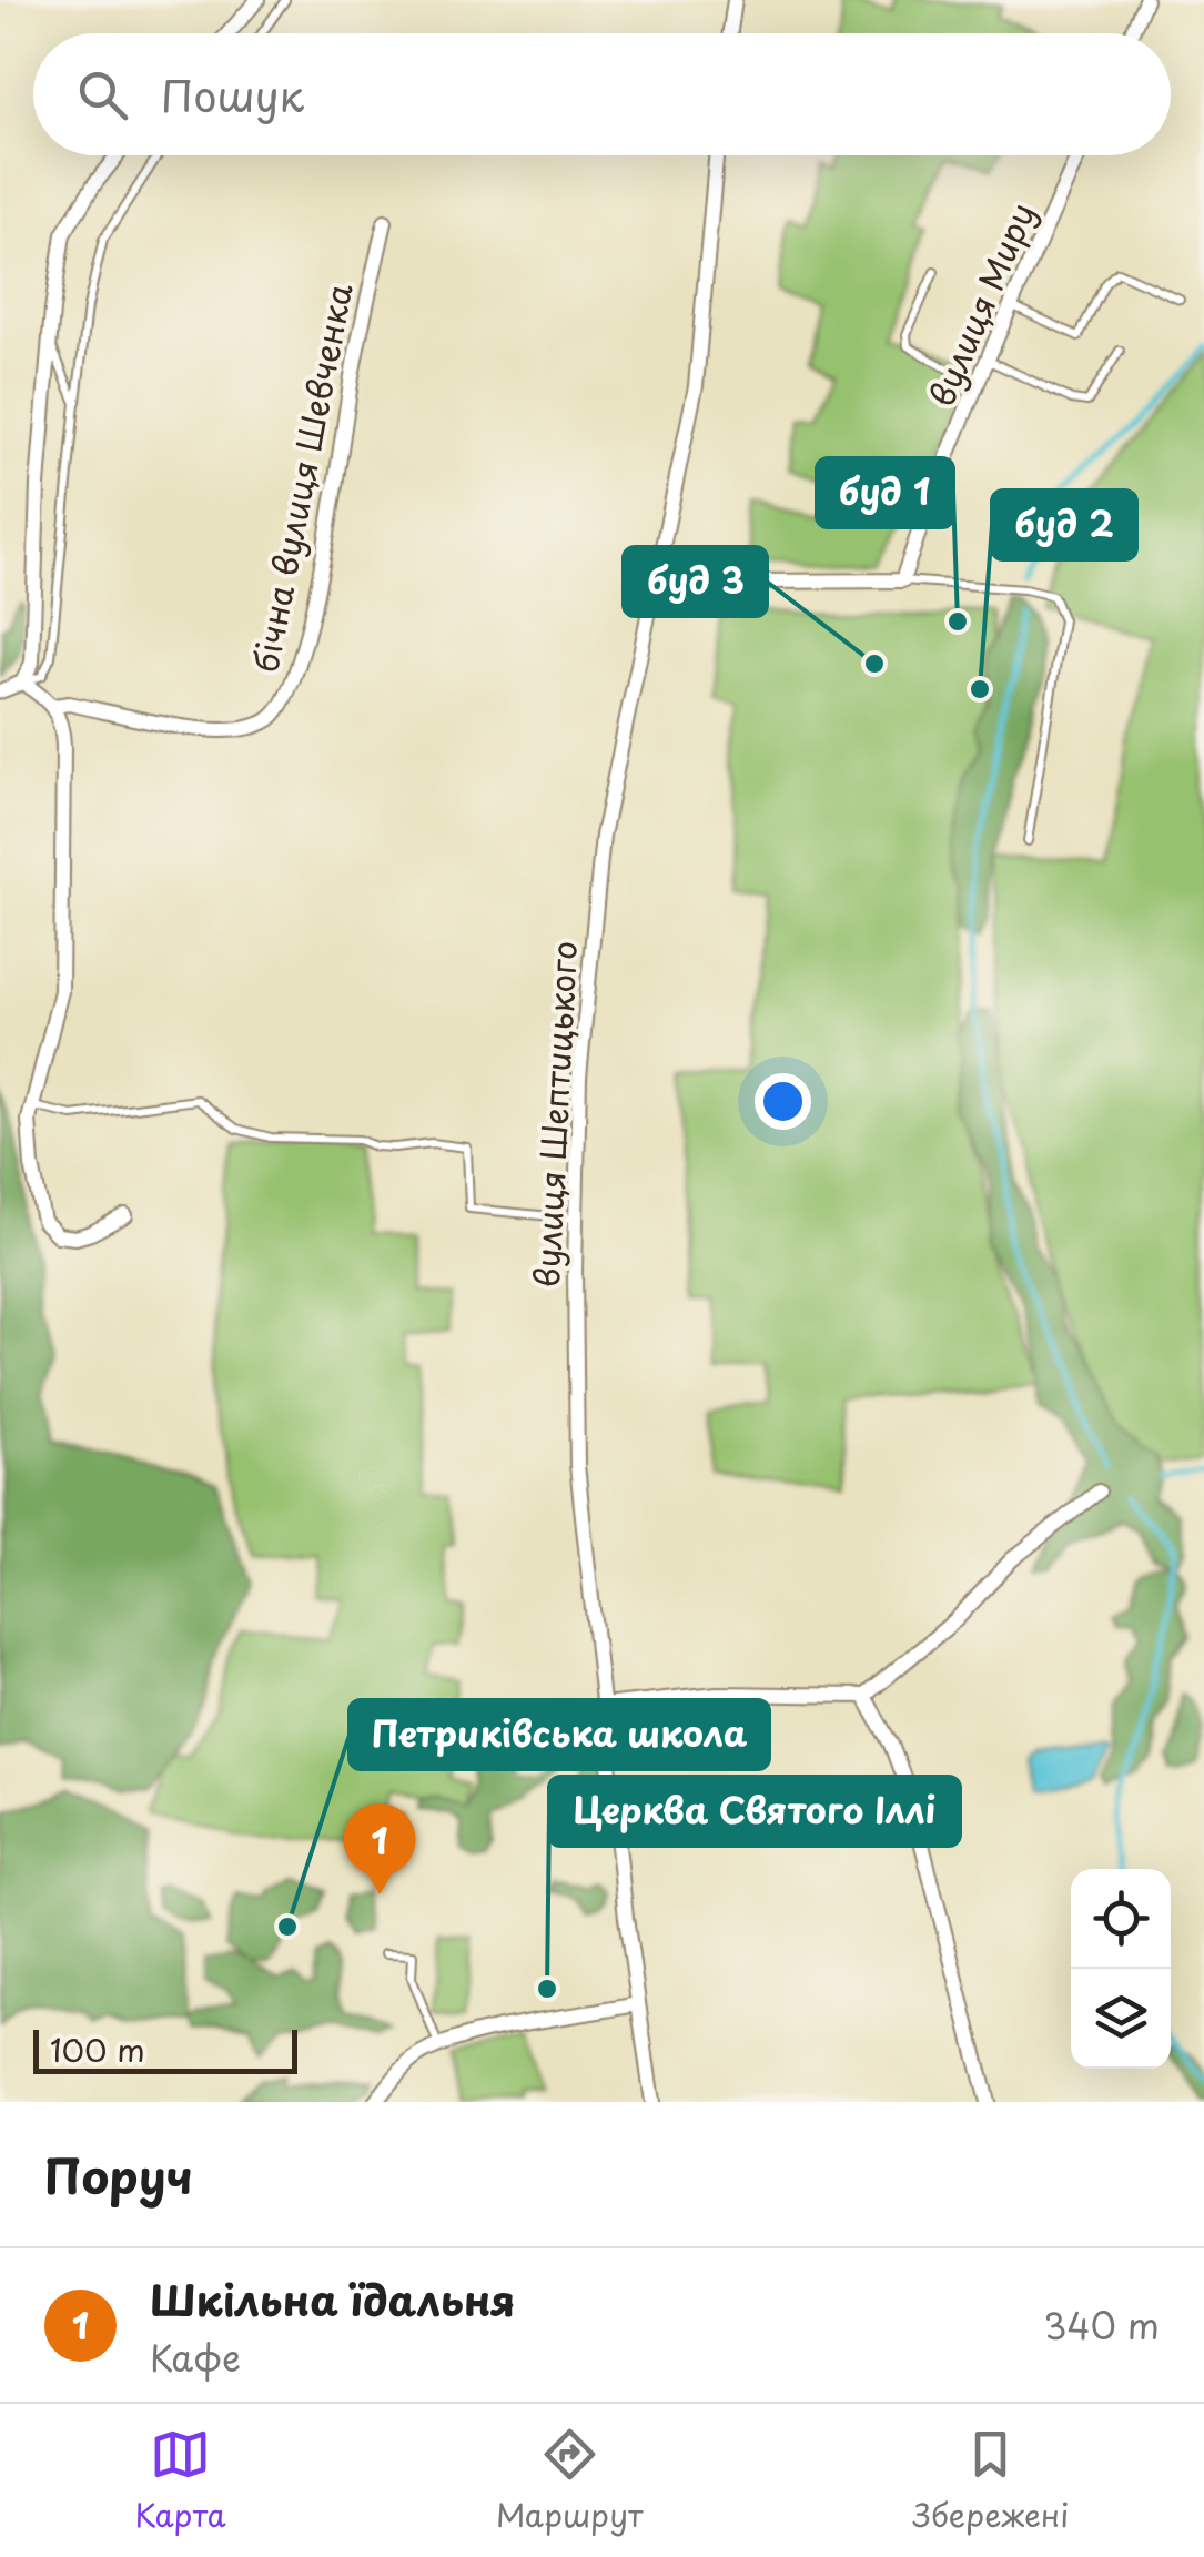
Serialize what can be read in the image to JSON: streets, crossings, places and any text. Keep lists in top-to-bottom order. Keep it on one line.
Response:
{"streets":{"street":["вулиця Миру","бічна вулиця Шевченка","вулиця Шептицького"]},"places":["буд 1","буд 3","буд 2","Петриківська школа","Церква Святого Іллі"],"scale_bar":"100 m","page":{"search":"Пошук","pins":"1","scale":"100 m","heading":"Поруч","list":[{"mark":"1","name":"Шкільна їдальня","note":"Кафе","value":"340 m"}],"nav":["Карта","Маршрут","Збережені"]}}
